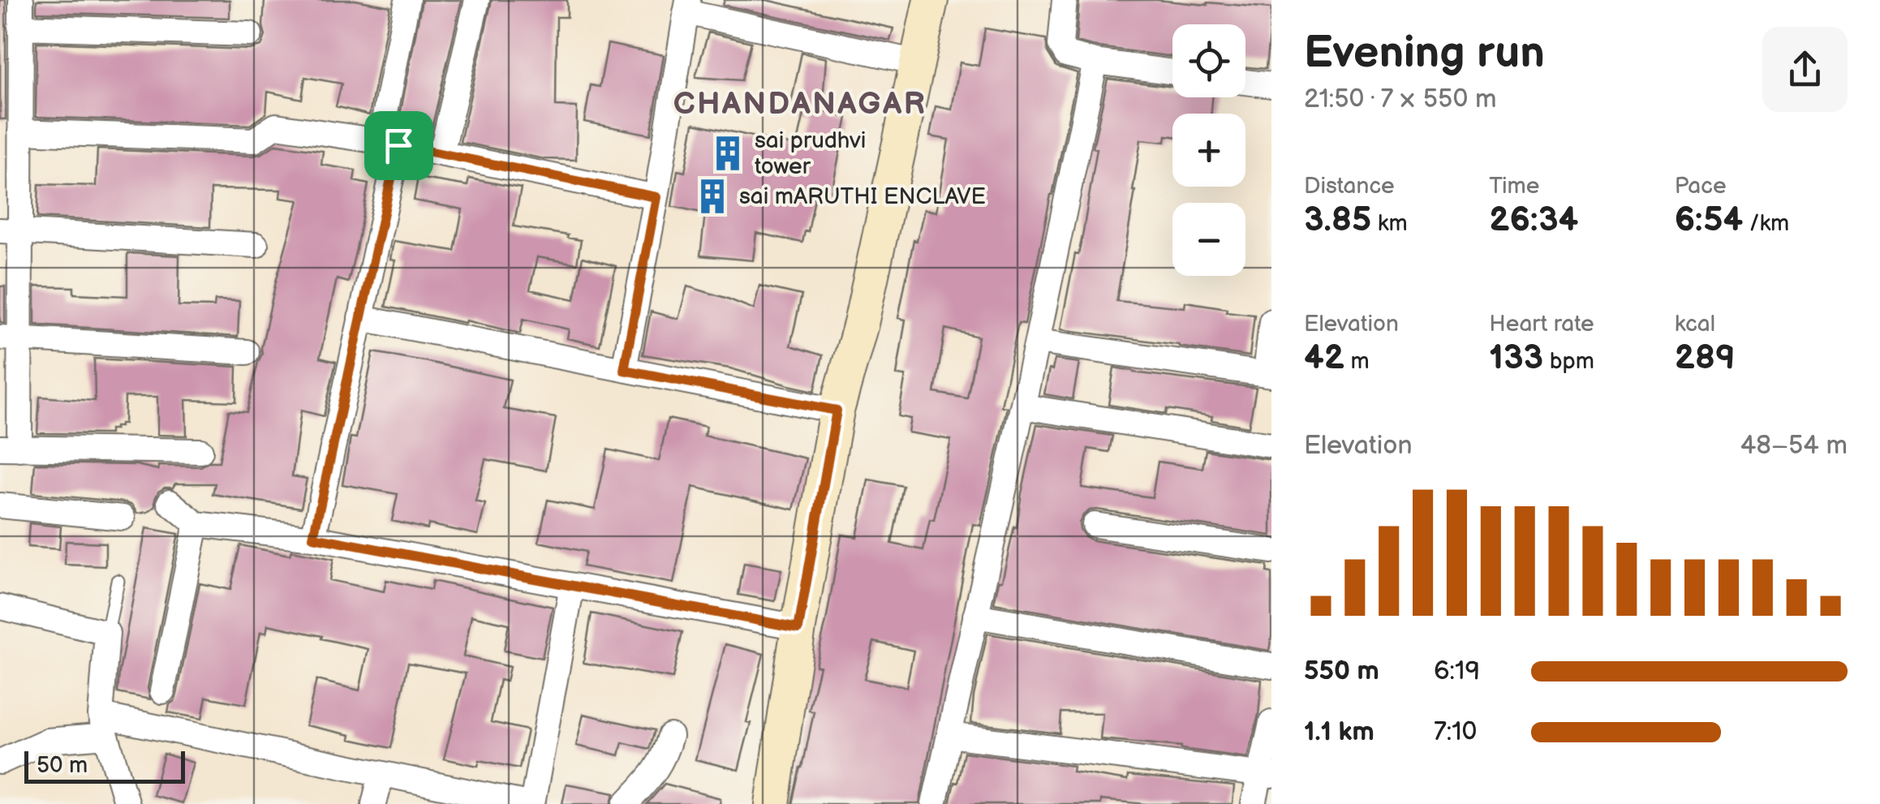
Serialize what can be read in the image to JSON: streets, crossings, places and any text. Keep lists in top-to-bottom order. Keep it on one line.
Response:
{"districts":["CHANDANAGAR"],"places":{"building":["sai prudhvi tower","sai mARUTHI ENCLAVE"]},"scale_bar":"50 m","page":{"heading":["Evening run","21:50 · 7 × 550 m"],"map_buttons":["+","−"],"stats":[["Distance","3.85 km"],["Time","26:34"],["Pace","6:54 /km"],["Elevation","42 m"],["Heart rate","133 bpm"],["kcal","289"]],"chart":["Elevation","48–54 m"],"list":[{"name":"550 m","note":"6:19"},{"name":"1.1 km","note":"7:10"}],"scale":"50 m"}}
